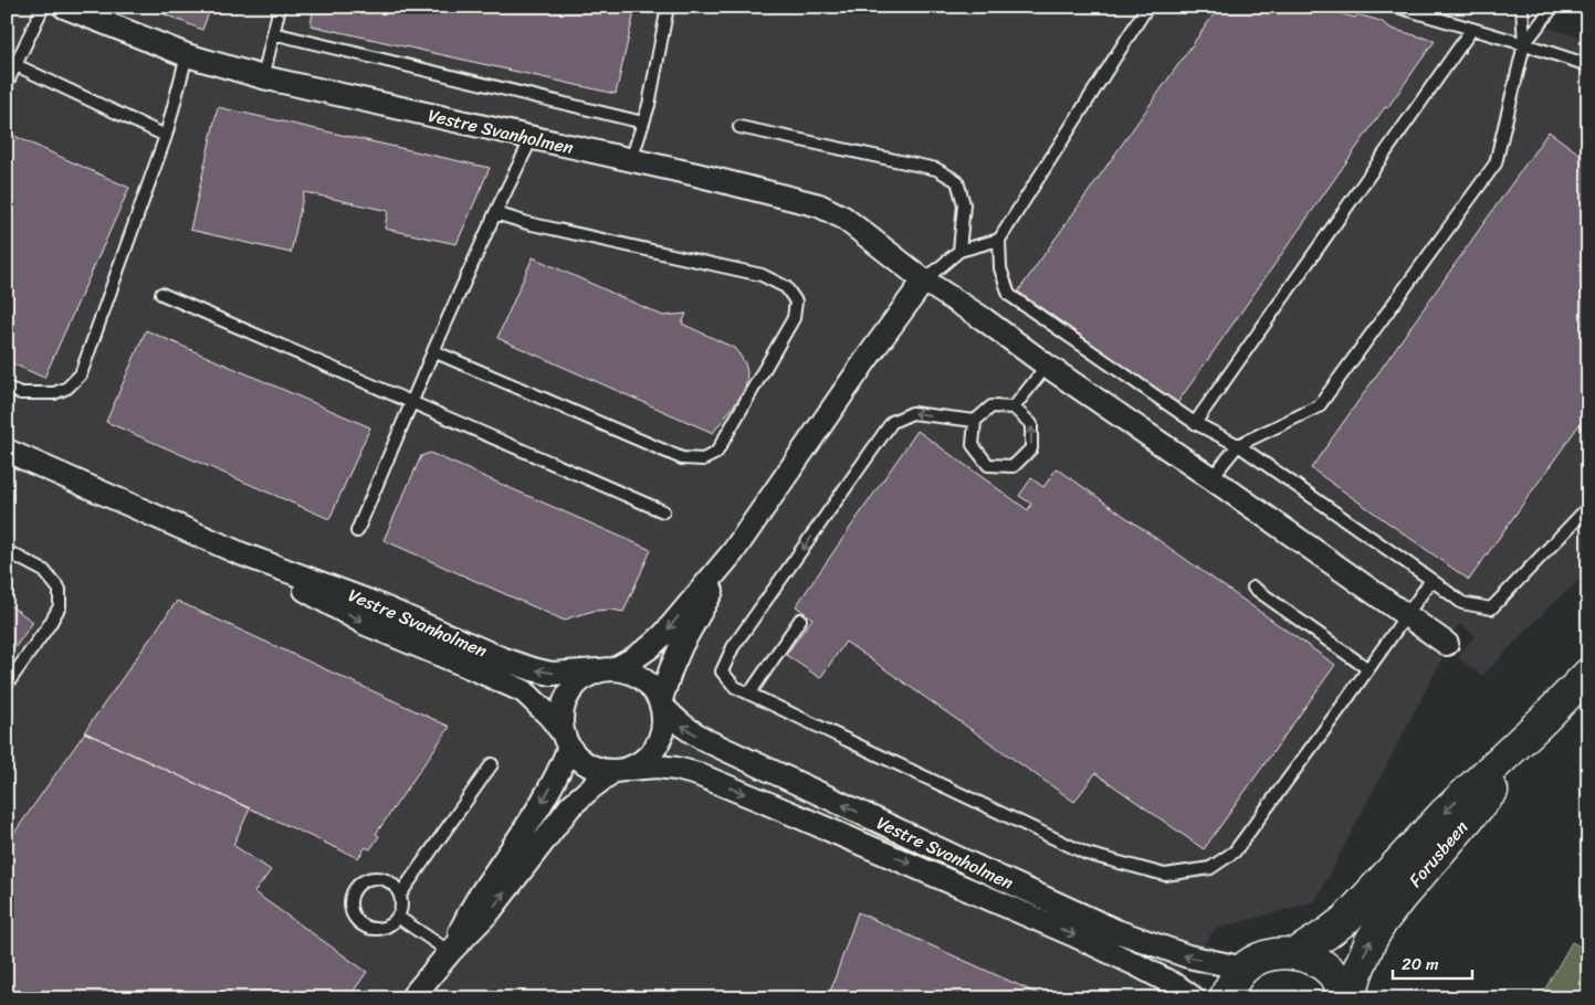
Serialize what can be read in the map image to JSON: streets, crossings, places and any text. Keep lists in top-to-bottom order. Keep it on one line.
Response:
{"streets":{"main road":["Forusbeen"],"street":["Vestre Svanholmen"]},"scale_bar":"20 m"}
